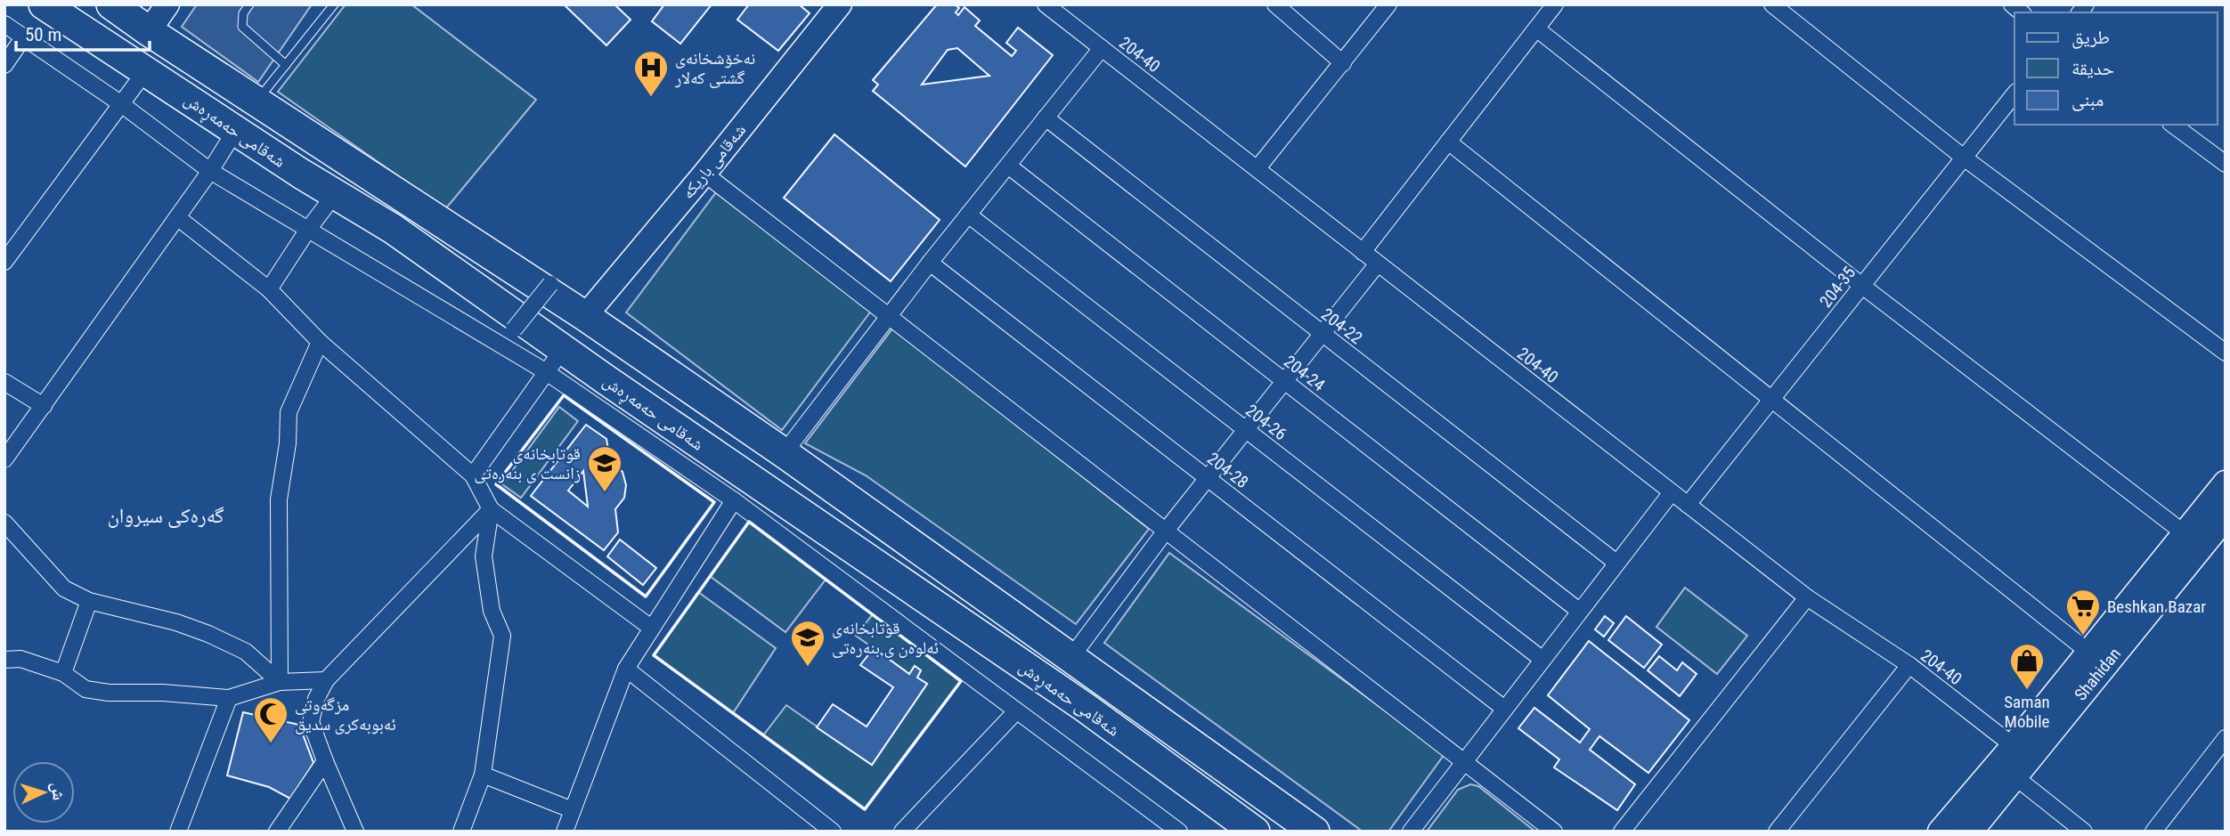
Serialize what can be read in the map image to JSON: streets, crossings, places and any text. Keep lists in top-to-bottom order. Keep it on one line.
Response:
{"streets":{"highway":["شەقامی حەمەڕەش"],"main road":["Shahidan"],"street":["204-40","شەقامی باریکە","204-35","204-22","204-24","204-26","204-28"]},"crossings":[["204-40","204-35"],["شەقامی حەمەڕەش","شەقامی باریکە"]],"districts":["گەرەکی سیروان"],"places":{"hospital":["نەخۆشخانەی گشتی کەلار"],"school or university":["قوتابخانەی زانست ی بنەرەتی","قوتابخانەی ئەلوەن ی بنەرەتی"],"supermarket":["Beshkan Bazar"],"shop":["Saman Mobile"],"mosque":["مزگەوتی ئەبوبەکری سدیق"]},"legend":["طريق","حديقة","مبنى"],"scale_bar":"50 m","north":"right"}
